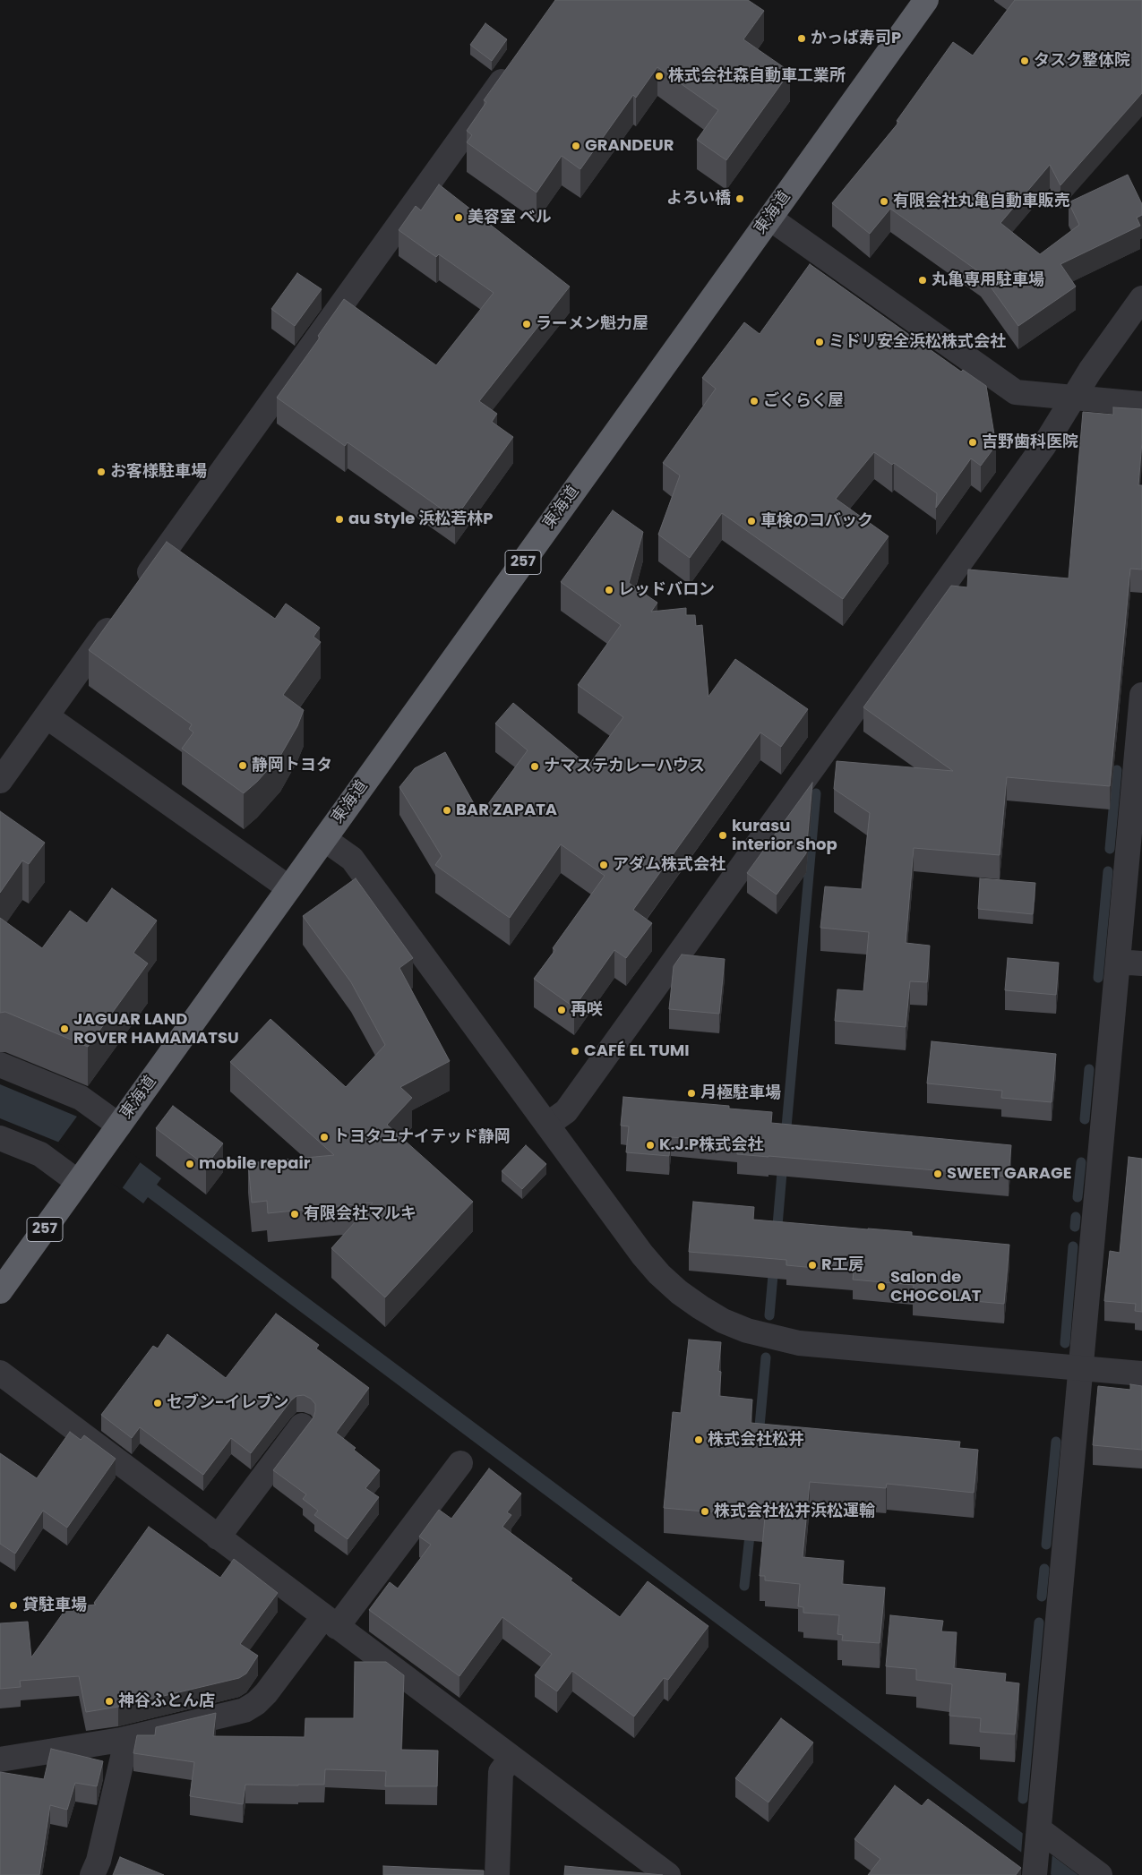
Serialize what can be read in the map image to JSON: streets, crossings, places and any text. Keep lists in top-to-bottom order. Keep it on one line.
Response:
{"streets":{"highway":["東海道","257"]},"places":["かっぱ寿司P","タスク整体院","株式会社森自動車工業所","GRANDEUR","よろい橋","有限会社丸亀自動車販売","美容室 ベル","丸亀専用駐車場","ラーメン魁力屋","ミドリ安全浜松株式会社","ごくらく屋","吉野歯科医院","お客様駐車場","au Style 浜松若林P","車検のコバック","レッドバロン","静岡トヨタ","ナマステカレーハウス","BAR ZAPATA","kurasu interior shop","アダム株式会社","再咲","JAGUAR LAND ROVER HAMAMATSU","CAFÉ EL TUMI","月極駐車場","トヨタユナイテッド静岡","K.J.P株式会社","mobile repair","SWEET GARAGE","有限会社マルキ","R工房","Salon de CHOCOLAT","セブン-イレブン","株式会社松井","株式会社松井浜松運輸","貸駐車場","神谷ふとん店"]}
